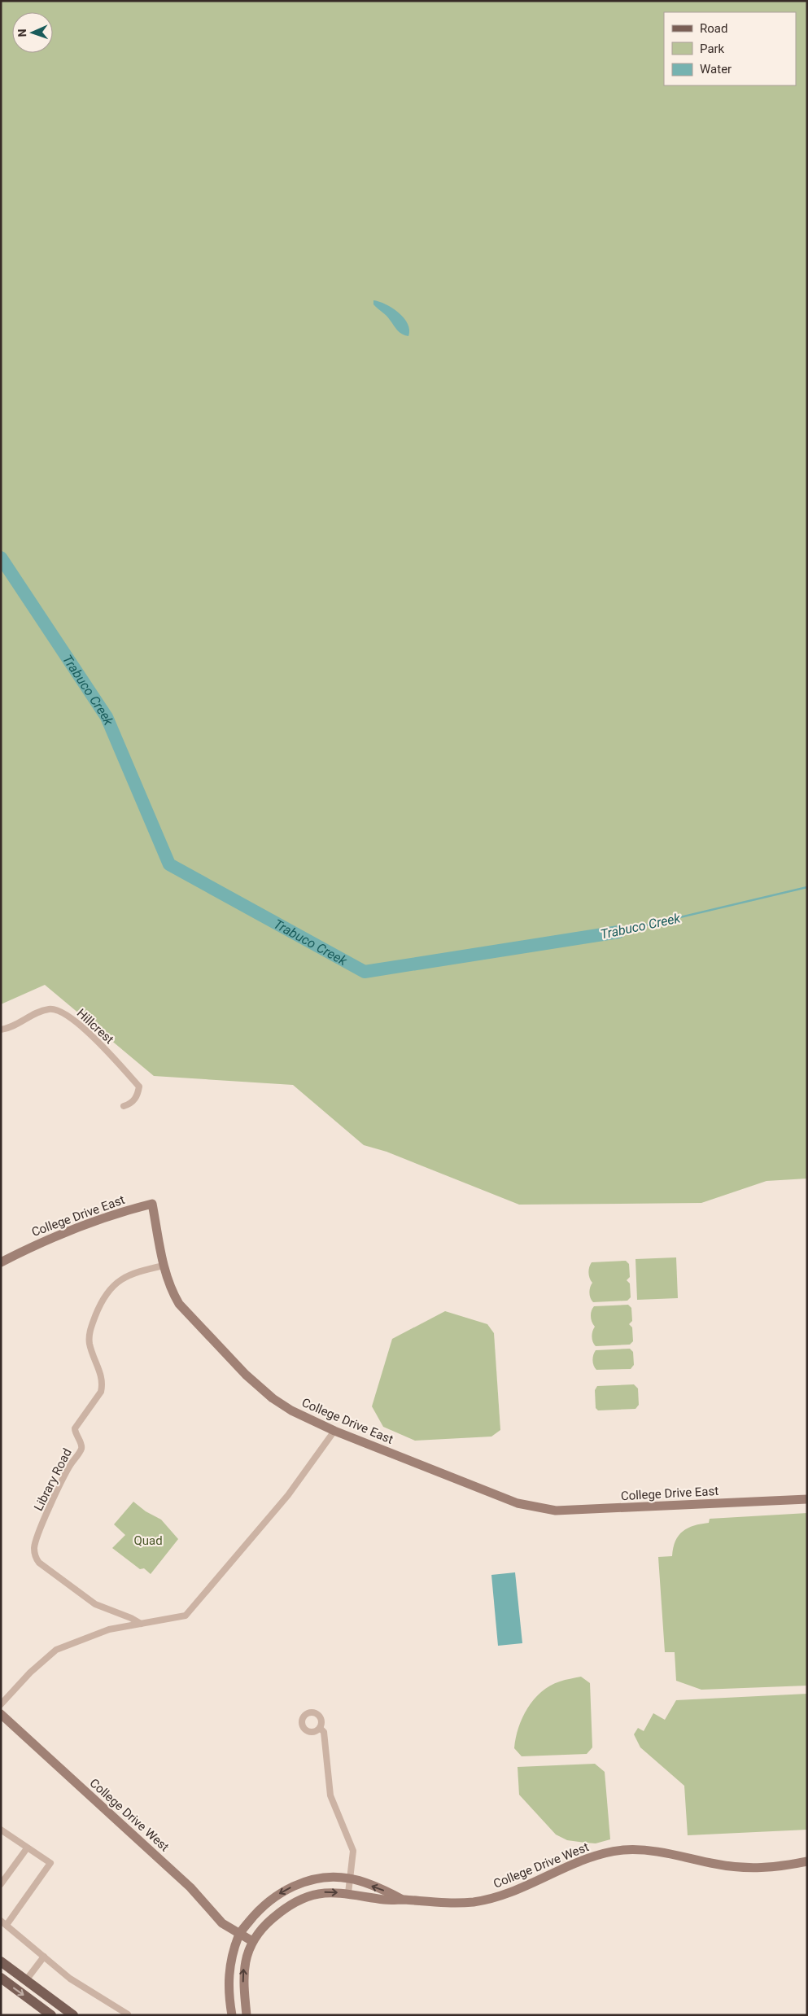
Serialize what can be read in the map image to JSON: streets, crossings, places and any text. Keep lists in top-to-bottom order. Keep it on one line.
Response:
{"streets":{"street":["Hillcrest","College Drive East","Library Road","College Drive West"]},"crossings":[["College Drive East","Library Road"]],"water":["Trabuco Creek"],"parks":["Quad"],"legend":["Road","Park","Water"],"north":"left"}
